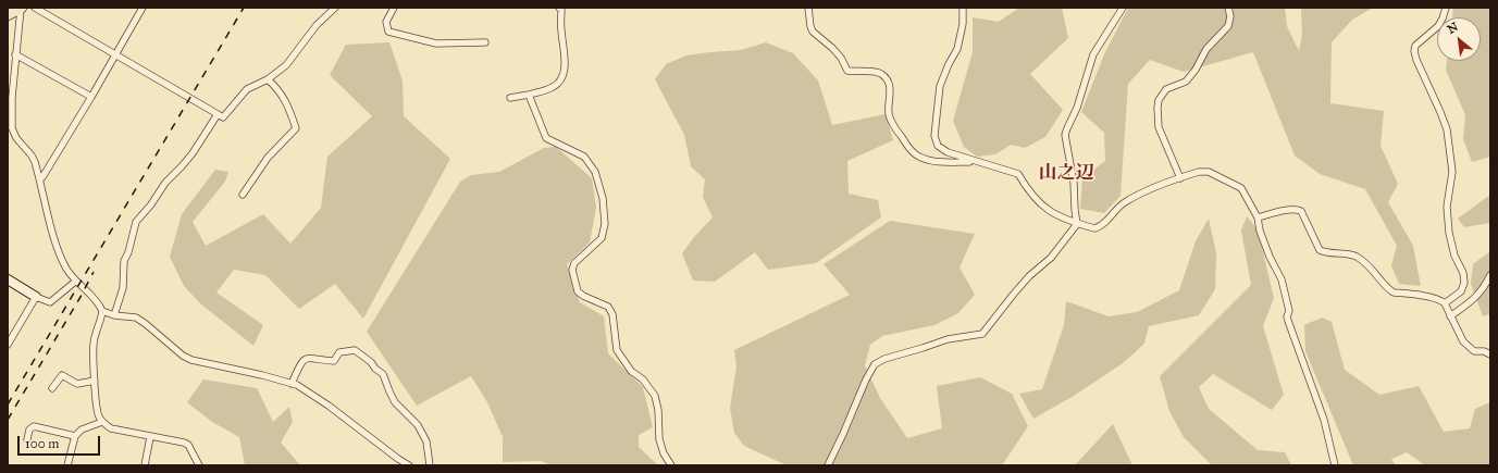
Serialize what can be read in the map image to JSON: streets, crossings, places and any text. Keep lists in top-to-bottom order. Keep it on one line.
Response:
{"districts":["山之辺"],"scale_bar":"100 m","north":"top left"}
